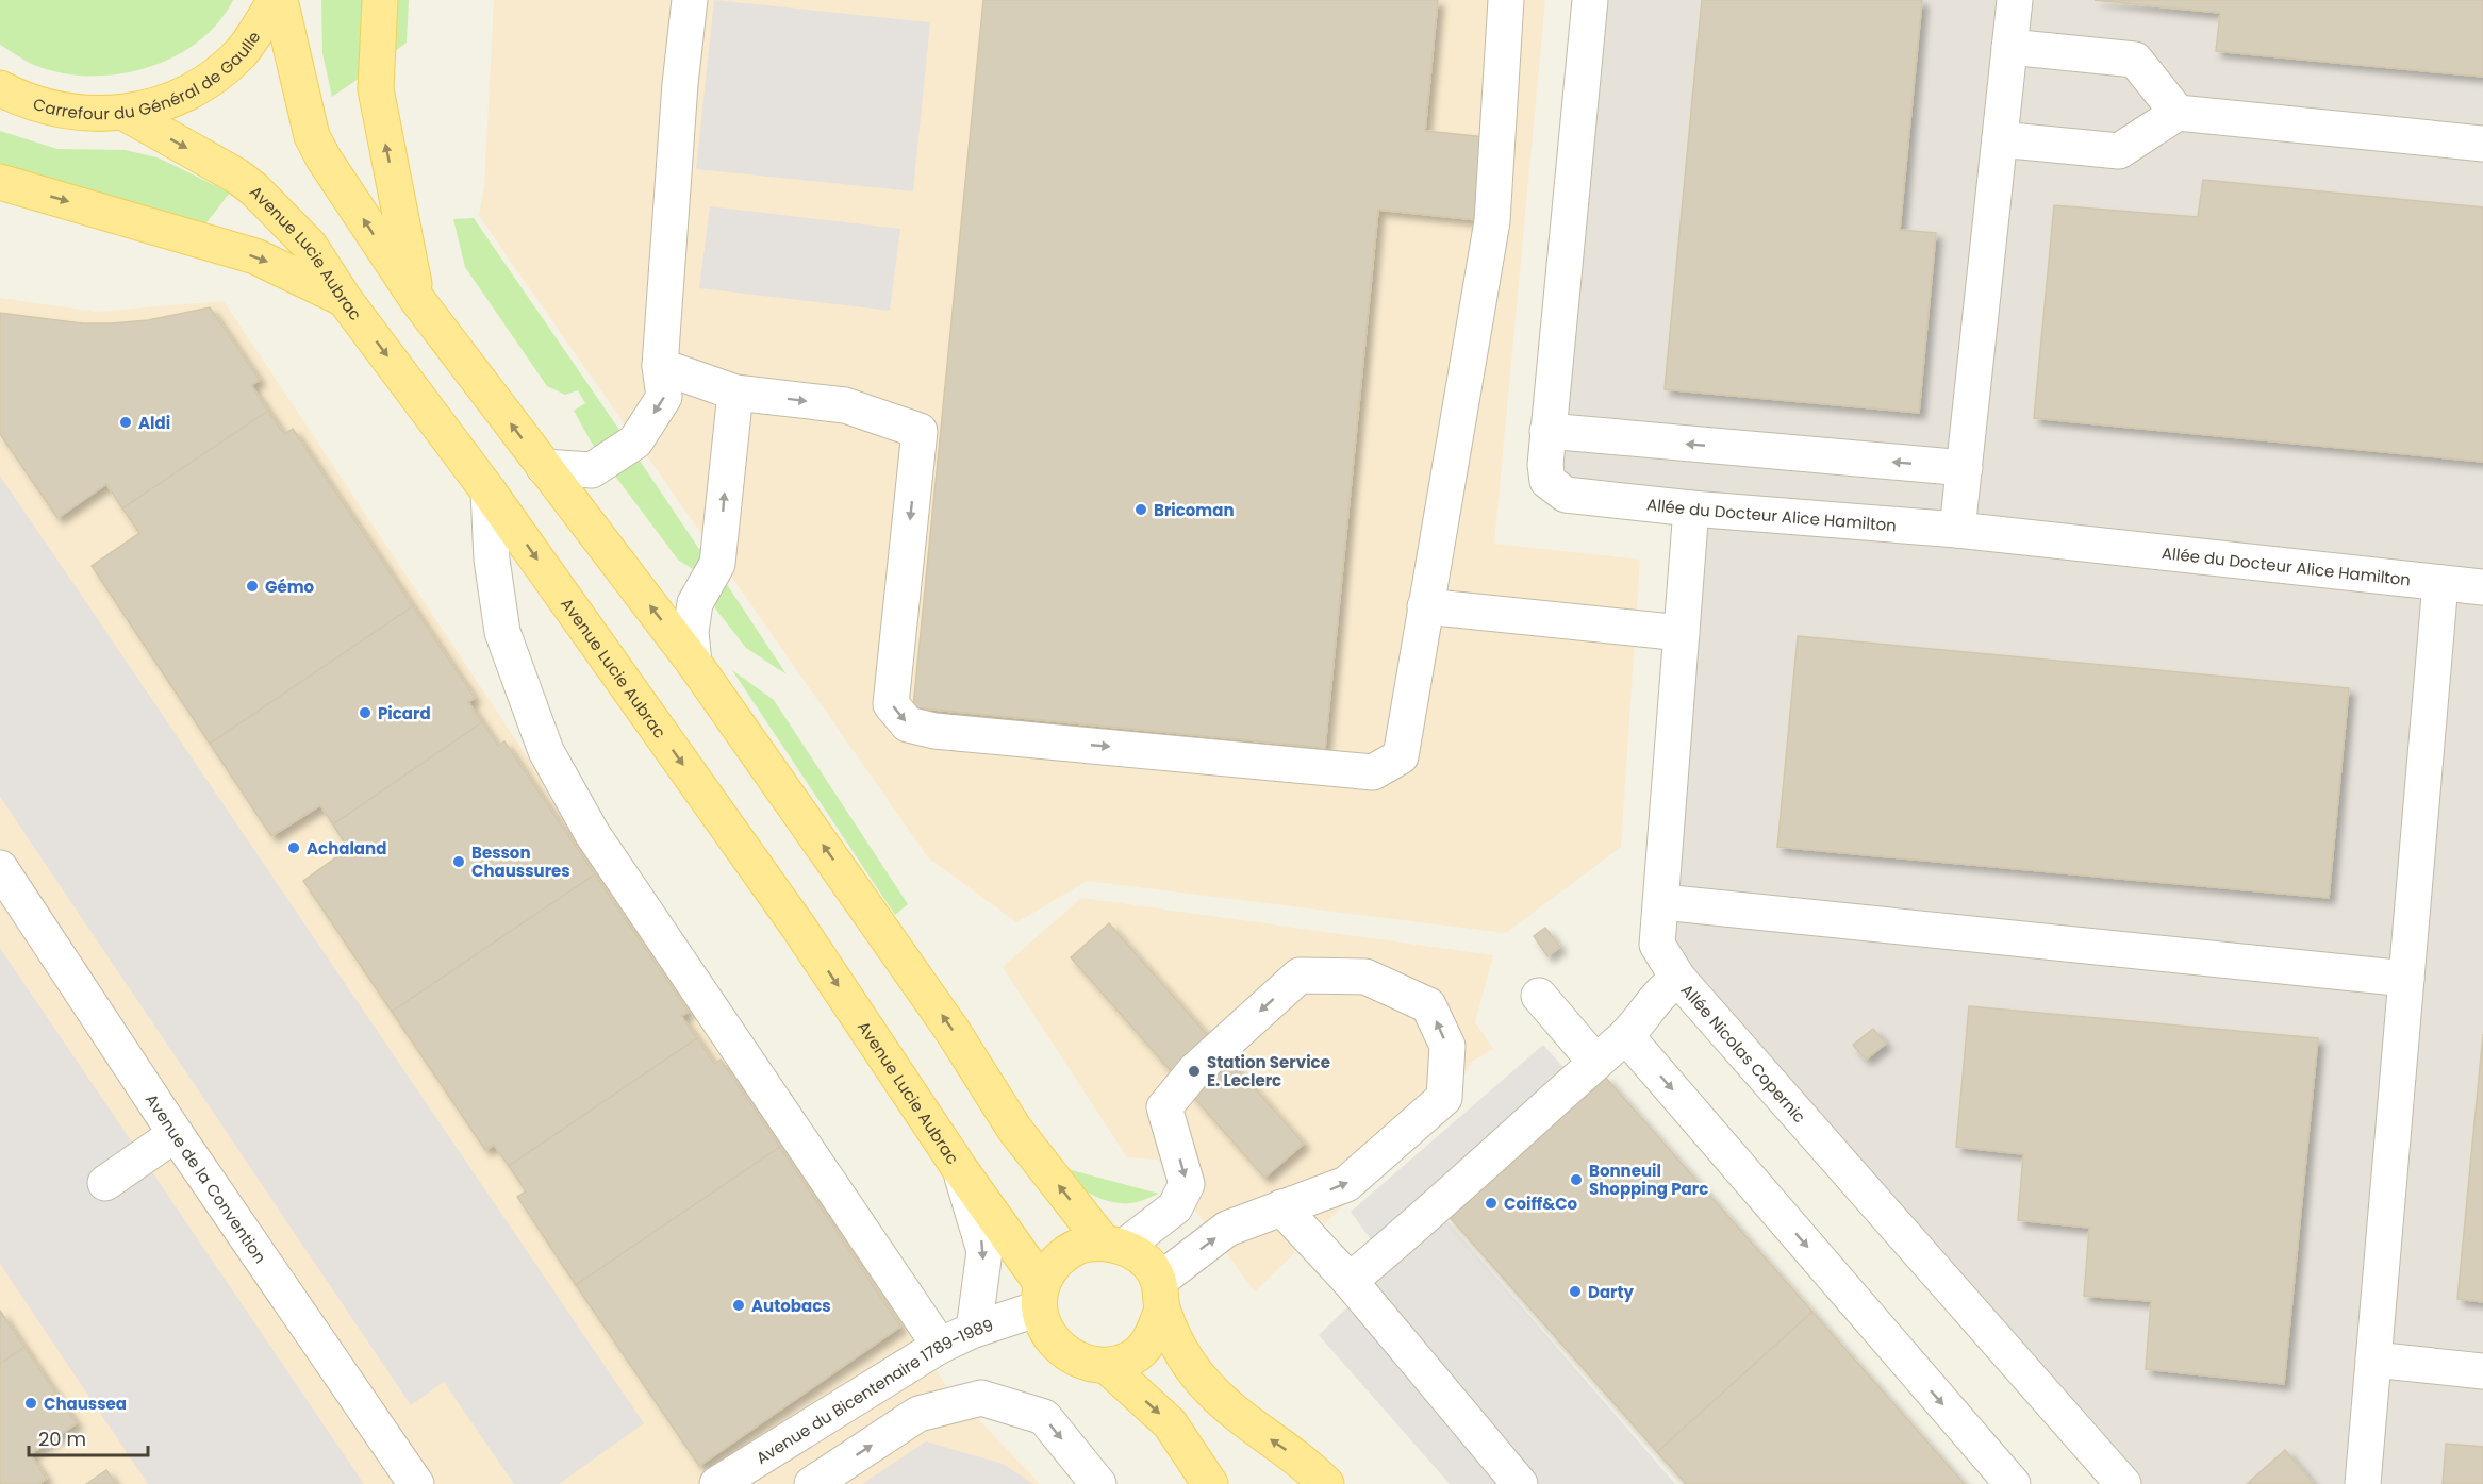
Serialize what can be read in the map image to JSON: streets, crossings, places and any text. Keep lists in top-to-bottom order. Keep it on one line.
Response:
{"streets":{"main road":["Carrefour du Général de Gaulle","Avenue Lucie Aubrac"],"street":["Allée du Docteur Alice Hamilton","Allée Nicolas Copernic","Avenue de la Convention","Avenue du Bicentenaire 1789-1989"]},"crossings":[["Carrefour du Général de Gaulle","Avenue Lucie Aubrac"],["Avenue Lucie Aubrac","Avenue du Bicentenaire 1789-1989"],["Allée du Docteur Alice Hamilton","Allée Nicolas Copernic"]],"places":["Aldi","Bricoman","Gémo","Picard","Achaland","Besson Chaussures","Station Service E. Leclerc","Bonneuil Shopping Parc","Coiff&Co","Darty","Autobacs","Chaussea"],"scale_bar":"20 m"}
